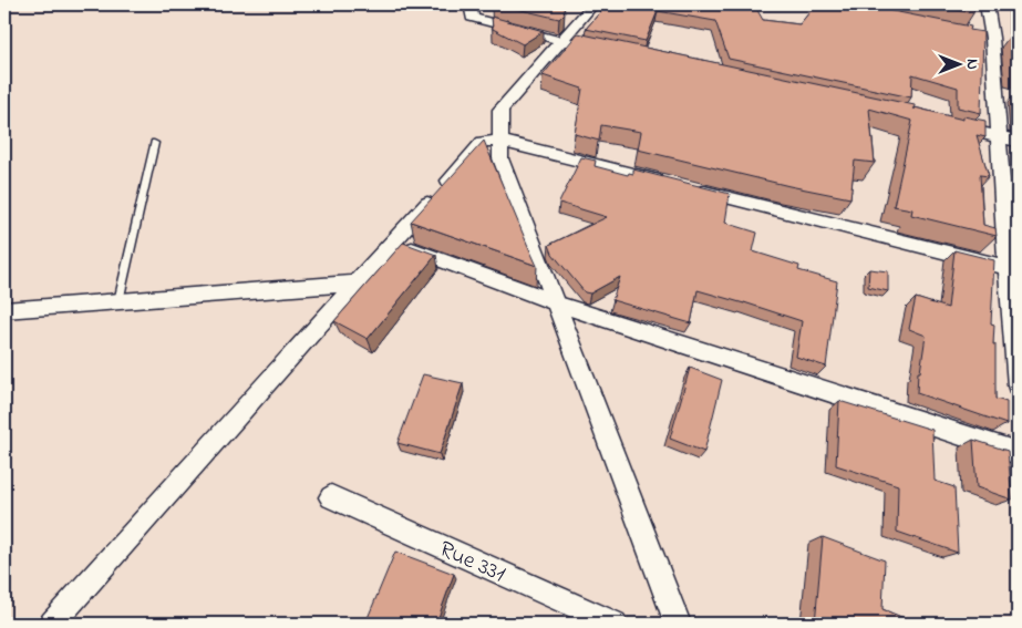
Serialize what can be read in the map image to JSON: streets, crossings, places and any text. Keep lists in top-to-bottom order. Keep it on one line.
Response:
{"streets":{"street":["Rue 331"]},"north":"right"}
